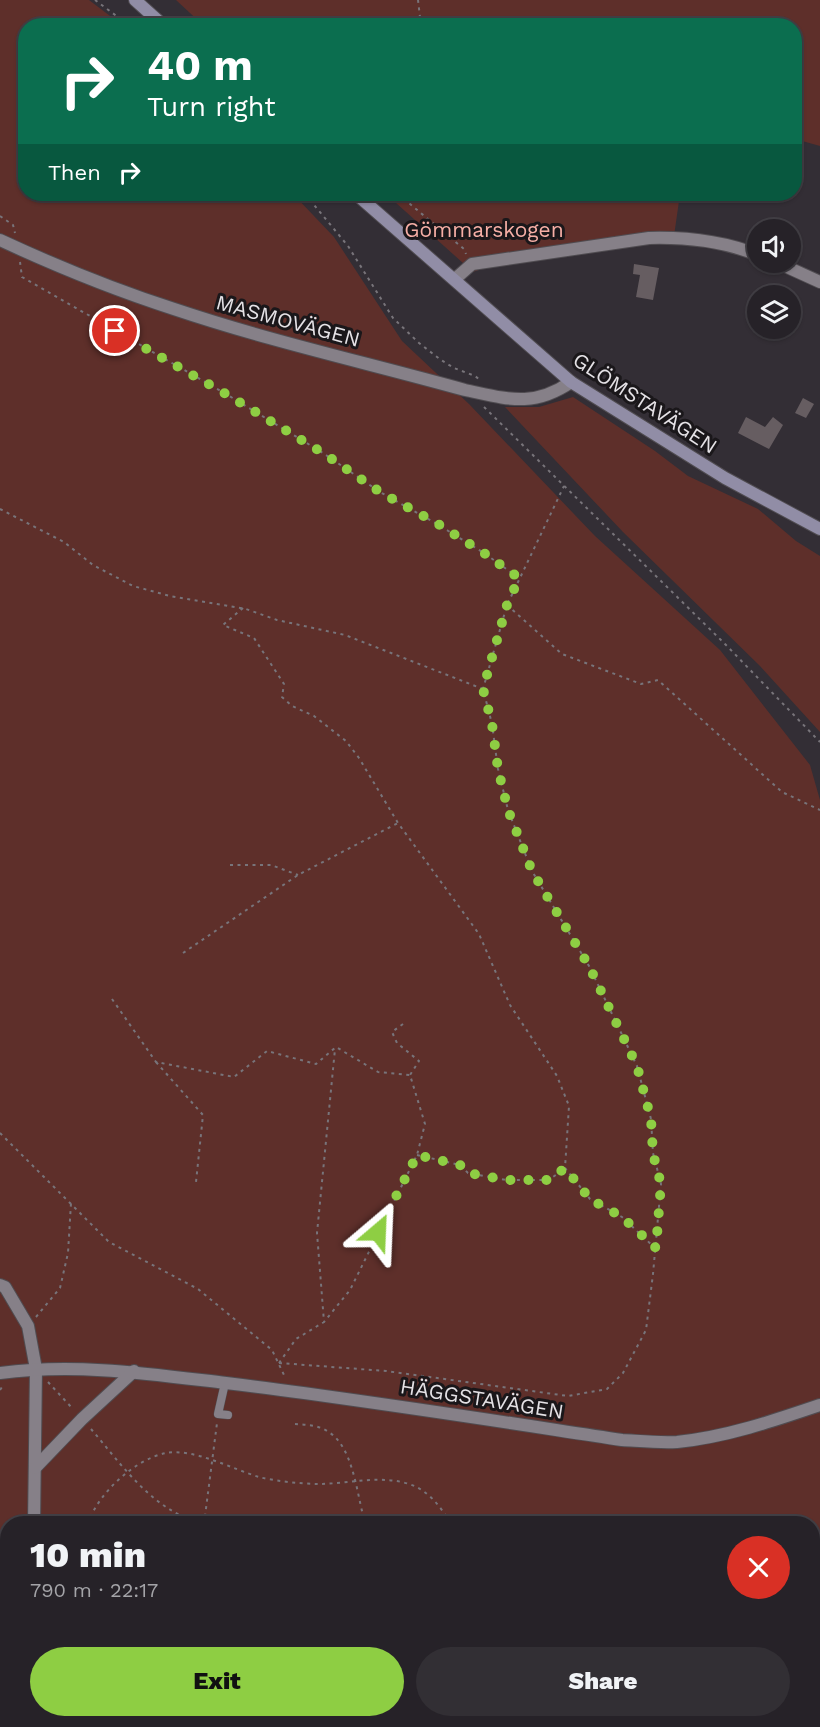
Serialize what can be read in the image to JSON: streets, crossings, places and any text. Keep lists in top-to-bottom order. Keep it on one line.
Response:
{"streets":{"main road":["GLÖMSTAVÄGEN"],"street":["MASMOVÄGEN","HÄGGSTAVÄGEN"]},"crossings":[["MASMOVÄGEN","GLÖMSTAVÄGEN"]],"parks":["Gömmarskogen"],"page":{"turn":["40 m","Turn right"],"then":"Then","heading":["10 min","790 m · 22:17"],"buttons":["Exit","Share"]}}
